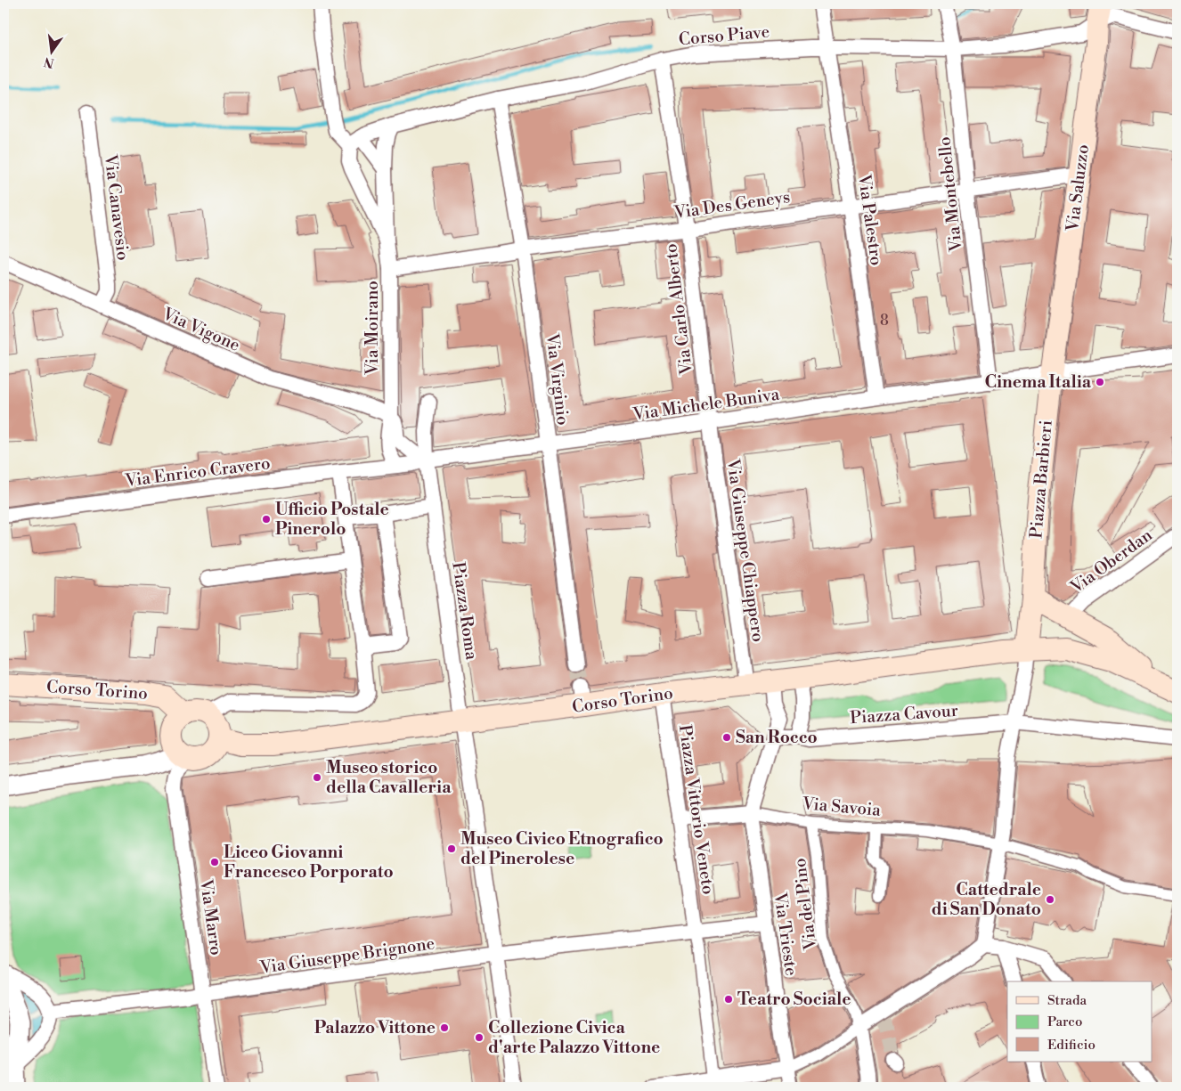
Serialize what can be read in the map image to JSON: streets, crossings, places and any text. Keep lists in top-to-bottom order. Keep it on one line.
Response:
{"streets":{"main road":["Via Saluzzo","Piazza Barbieri","Corso Torino"],"street":["Corso Piave","Via Montebello","Via Des Geneys","Via Canavesio","Via Palestro","Via Carlo Alberto","Via Moirano","Via Vigone","Via Virginio","Via Michele Buniva","Via Enrico Cravero","Via Giuseppe Chiappero","Via Oberdan","Piazza Roma","Piazza Cavour","Via Savoia","Piazza Vittorio Veneto","Via del Pino","Via Marro","Via Trieste","Via Giuseppe Brignone"]},"crossings":[["Corso Piave","Via Saluzzo"],["Corso Piave","Via Montebello"],["Corso Piave","Via Palestro"],["Corso Piave","Via Carlo Alberto"],["Corso Piave","Via Moirano"],["Corso Piave","Via Virginio"],["Via Saluzzo","Via Des Geneys"],["Via Saluzzo","Piazza Barbieri"],["Via Montebello","Via Des Geneys"],["Via Montebello","Via Michele Buniva"],["Via Des Geneys","Via Palestro"],["Via Des Geneys","Via Carlo Alberto"],["Via Des Geneys","Via Moirano"],["Via Des Geneys","Via Virginio"],["Via Canavesio","Via Vigone"],["Via Palestro","Via Michele Buniva"],["Via Carlo Alberto","Via Michele Buniva"],["Via Carlo Alberto","Via Giuseppe Chiappero"],["Via Moirano","Via Vigone"],["Via Moirano","Via Michele Buniva"],["Via Moirano","Via Enrico Cravero"],["Via Virginio","Via Michele Buniva"],["Via Michele Buniva","Via Enrico Cravero"],["Via Michele Buniva","Via Giuseppe Chiappero"],["Via Michele Buniva","Piazza Roma"],["Piazza Barbieri","Corso Torino"],["Via Giuseppe Chiappero","Corso Torino"],["Piazza Roma","Corso Torino"],["Corso Torino","Piazza Vittorio Veneto"],["Corso Torino","Via Marro"],["Via Savoia","Piazza Vittorio Veneto"],["Via Savoia","Via del Pino"],["Via Savoia","Via Trieste"],["Via Marro","Via Giuseppe Brignone"]],"places":["Cinema Italia","Ufficio Postale Pinerolo","San Rocco","Museo storico della Cavalleria","Museo Civico Etnografico del Pinerolese","Liceo Giovanni Francesco Porporato","Cattedrale di San Donato","Teatro Sociale","Palazzo Vittone","Collezione Civica d'arte Palazzo Vittone"],"house_numbers":["8"],"legend":["Strada","Parco","Edificio"],"north":"bottom"}
